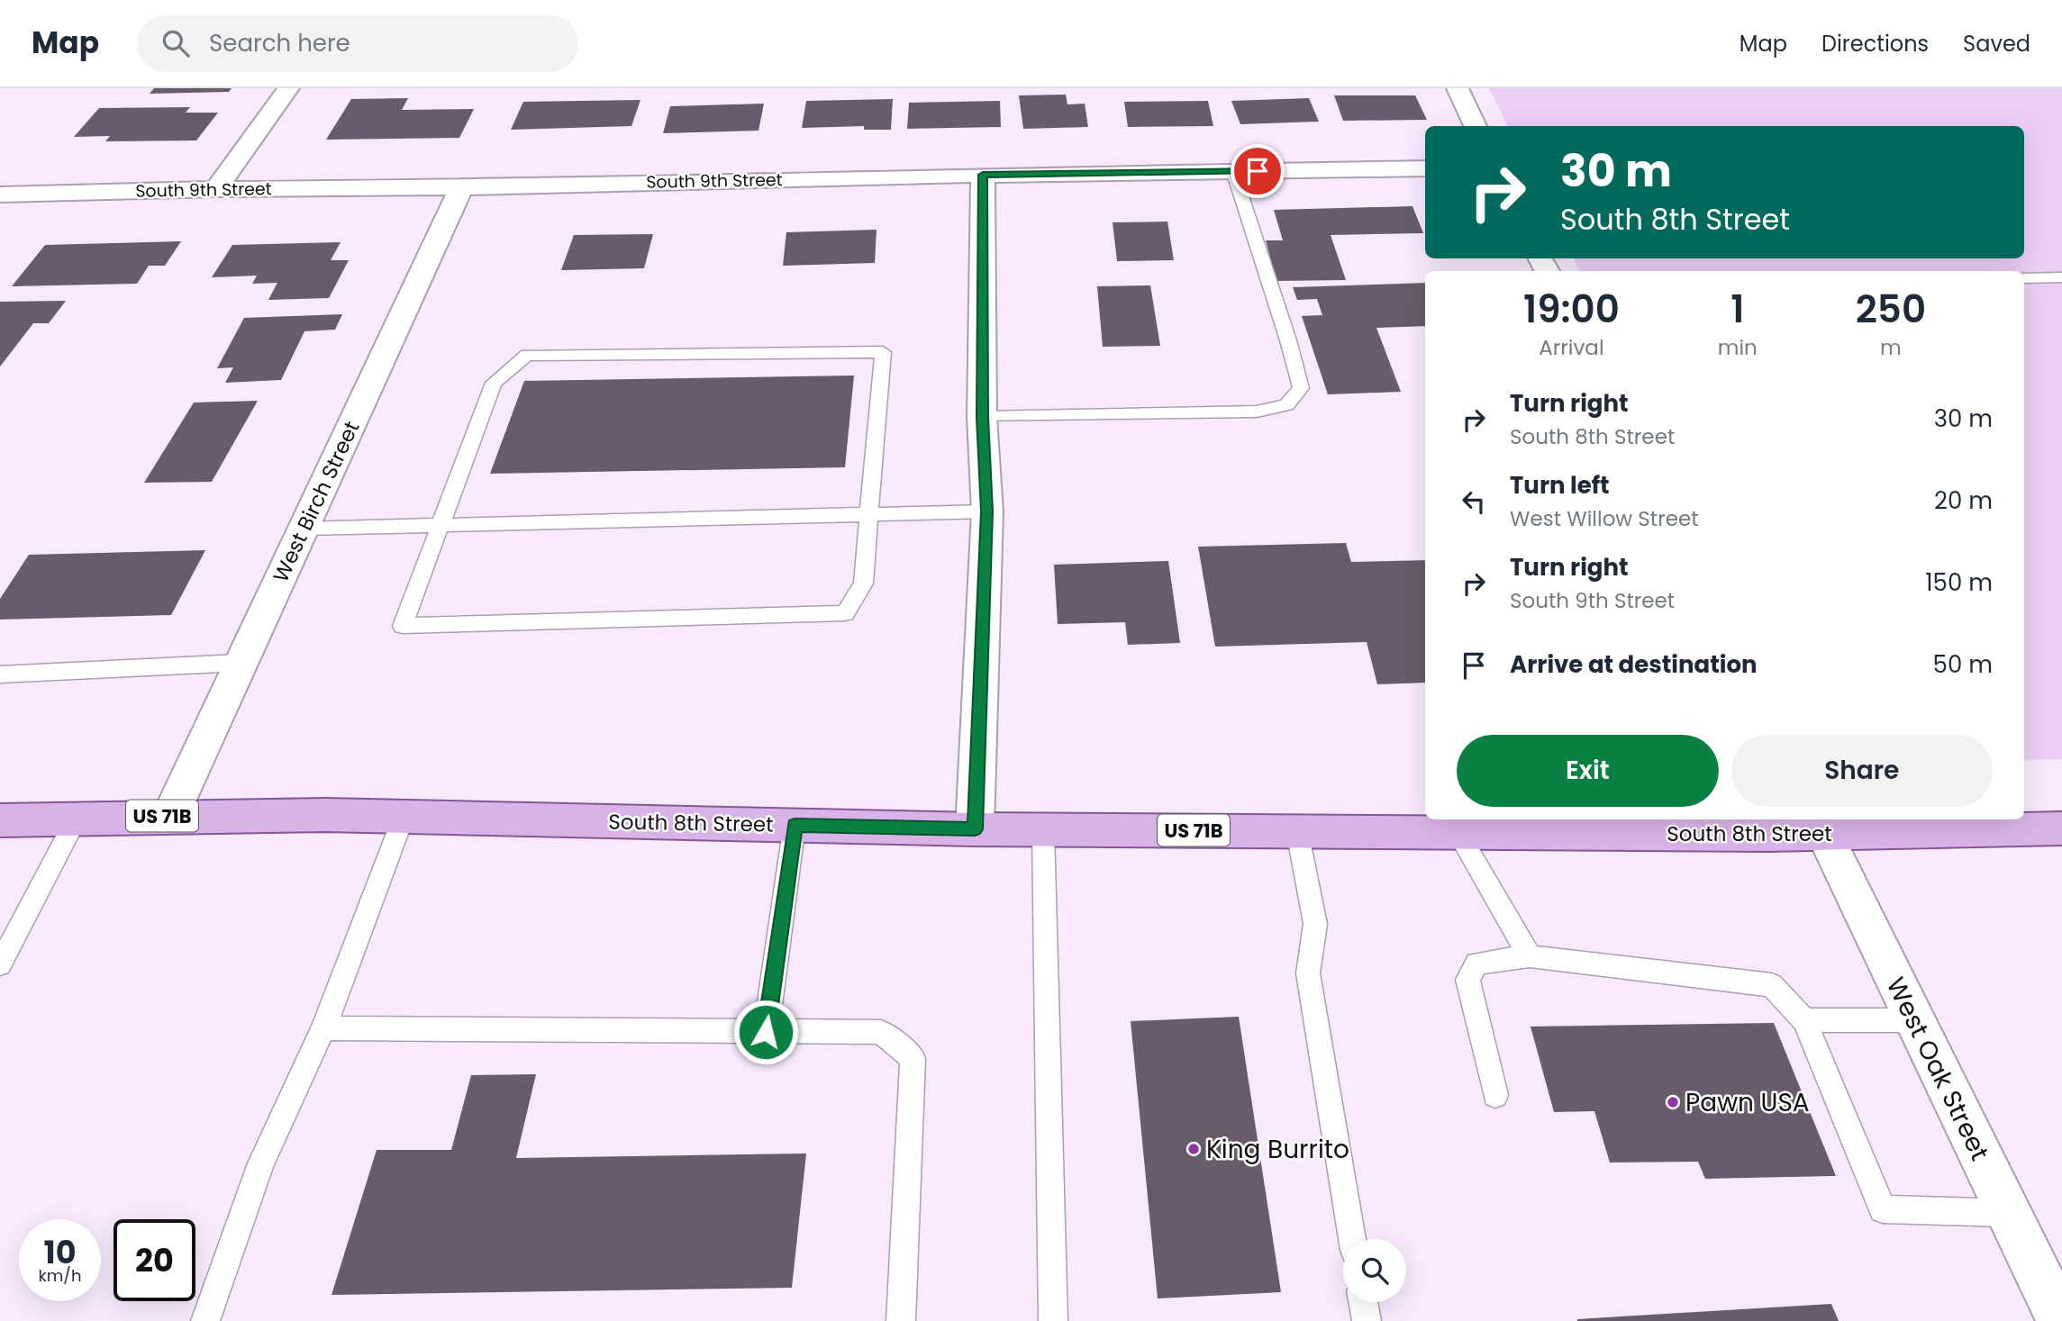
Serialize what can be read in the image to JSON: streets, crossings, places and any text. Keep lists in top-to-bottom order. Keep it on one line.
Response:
{"streets":{"main road":["US 71B","South 8th Street"],"street":["South 9th Street","West Birch Street","West Oak Street"]},"crossings":[["South 9th Street","West Birch Street"],["West Birch Street","South 8th Street"],["South 8th Street","West Oak Street"]],"places":["Pawn USA","King Burrito"],"page":{"header":"Map","search":"Search here","nav":["Map","Directions","Saved"],"turn":["30 m","South 8th Street"],"eta":["19:00","Arrival","1","min","250","m"],"list":[{"name":"Turn right","note":"South 8th Street","value":"30 m"},{"name":"Turn left","note":"West Willow Street","value":"20 m"},{"name":"Turn right","note":"South 9th Street","value":"150 m"},{"name":"Arrive at destination","value":"50 m"}],"buttons":["Exit","Share"],"speed":"10 km/h","limit":"20"}}
